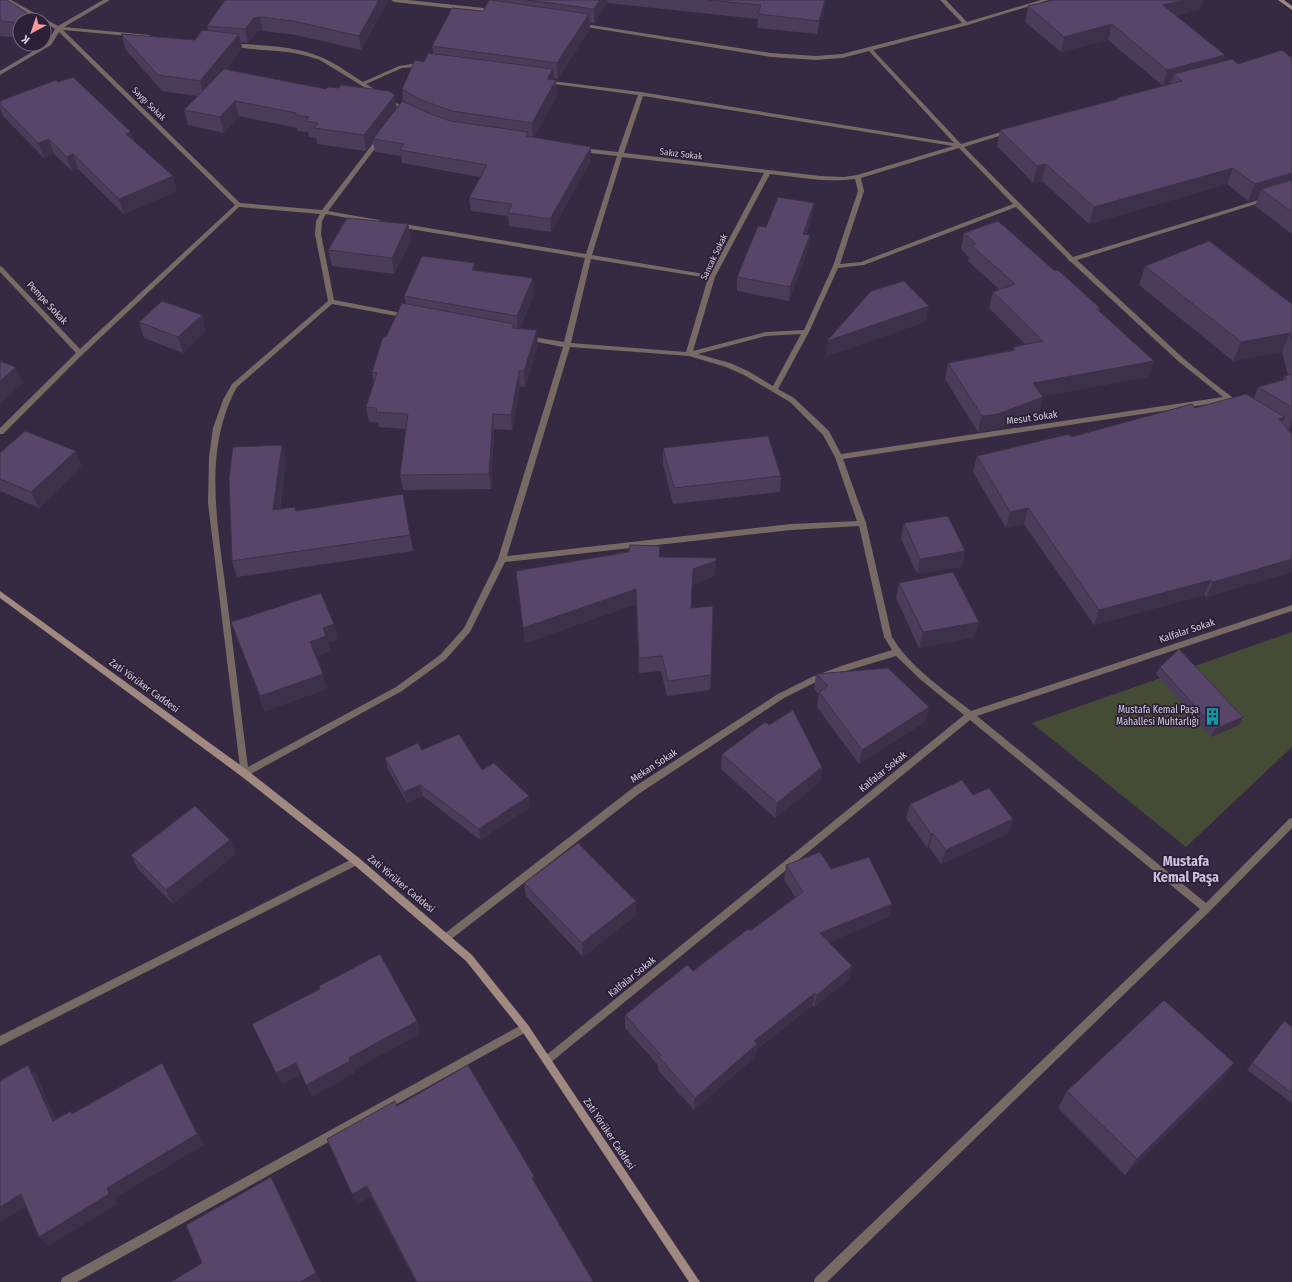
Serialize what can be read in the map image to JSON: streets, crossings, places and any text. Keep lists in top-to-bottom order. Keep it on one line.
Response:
{"streets":{"main road":["Zati Yörüker Caddesi"],"street":["Saygı Sokak","Sakız Sokak","Sancak Sokak","Pempe Sokak","Mesut Sokak","Kalfalar Sokak","Mekan Sokak"]},"crossings":[["Sakız Sokak","Sancak Sokak"],["Kalfalar Sokak","Zati Yörüker Caddesi"],["Zati Yörüker Caddesi","Mekan Sokak"]],"districts":["Mustafa Kemal Paşa"],"places":{"building":["Mustafa Kemal Paşa Mahallesi Muhtarlığı"]},"north":"bottom left"}
